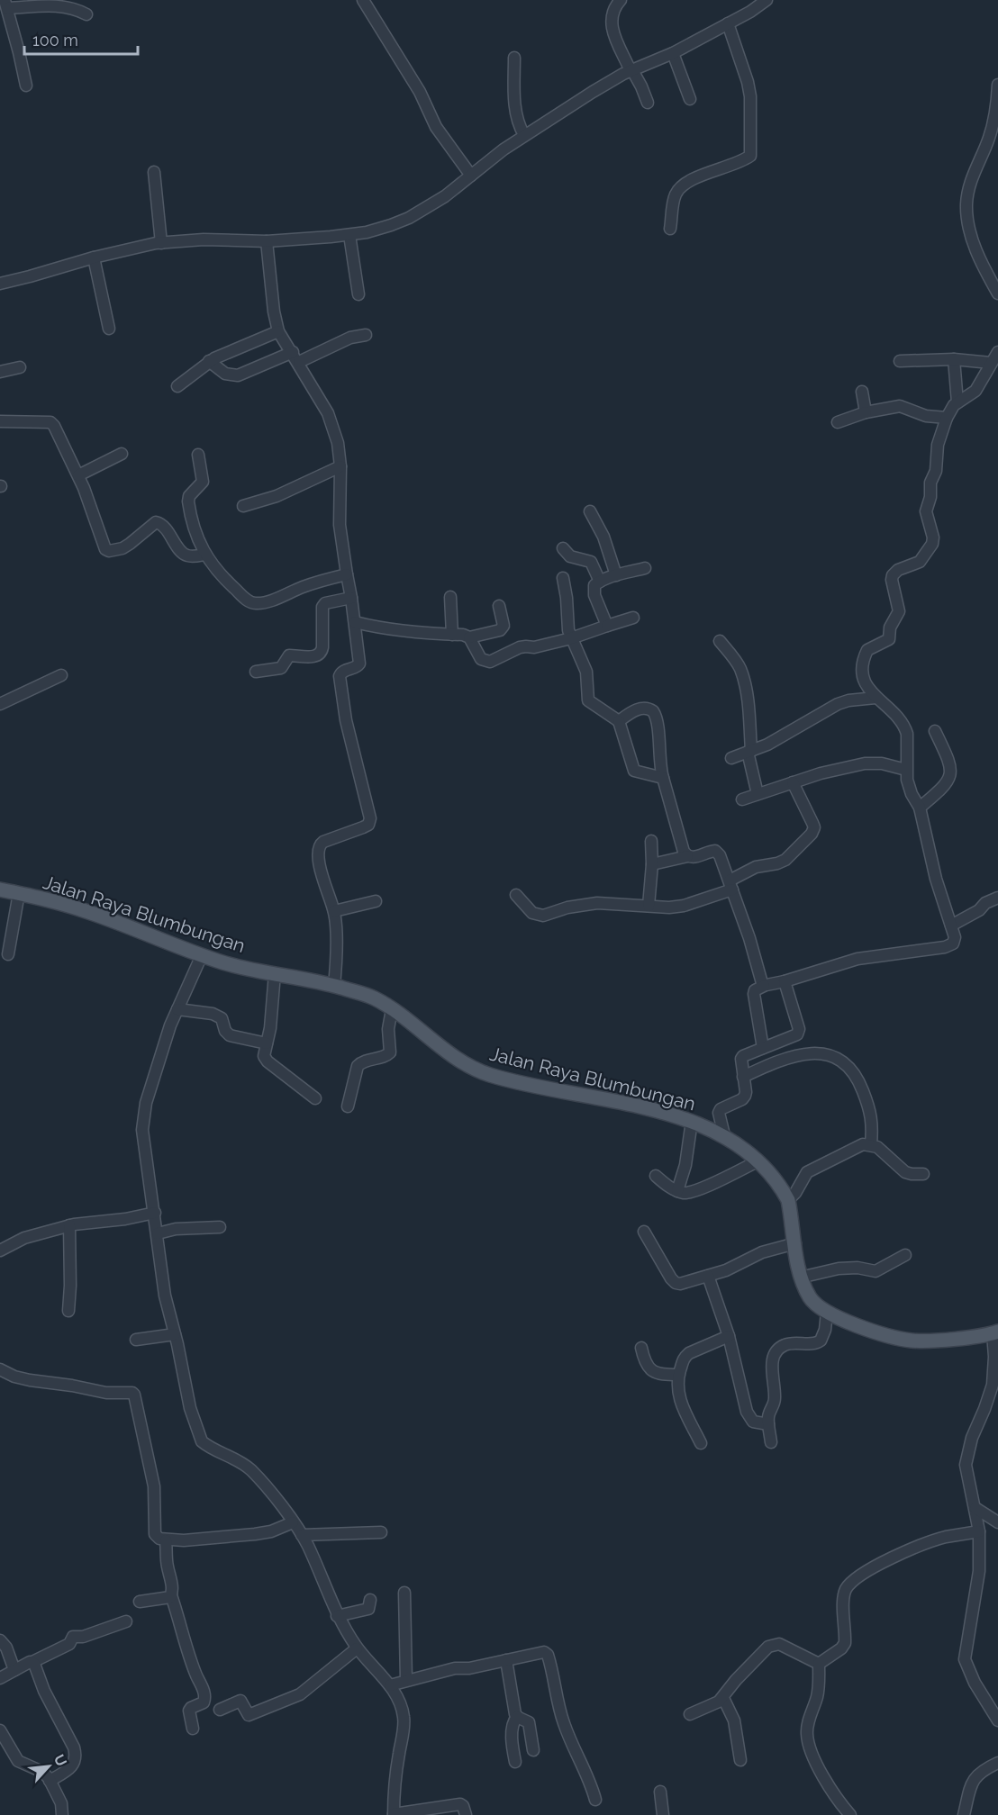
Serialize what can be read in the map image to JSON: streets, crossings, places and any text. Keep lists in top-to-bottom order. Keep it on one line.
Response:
{"streets":{"main road":["Jalan Raya Blumbungan"]},"scale_bar":"100 m","north":"top right"}
